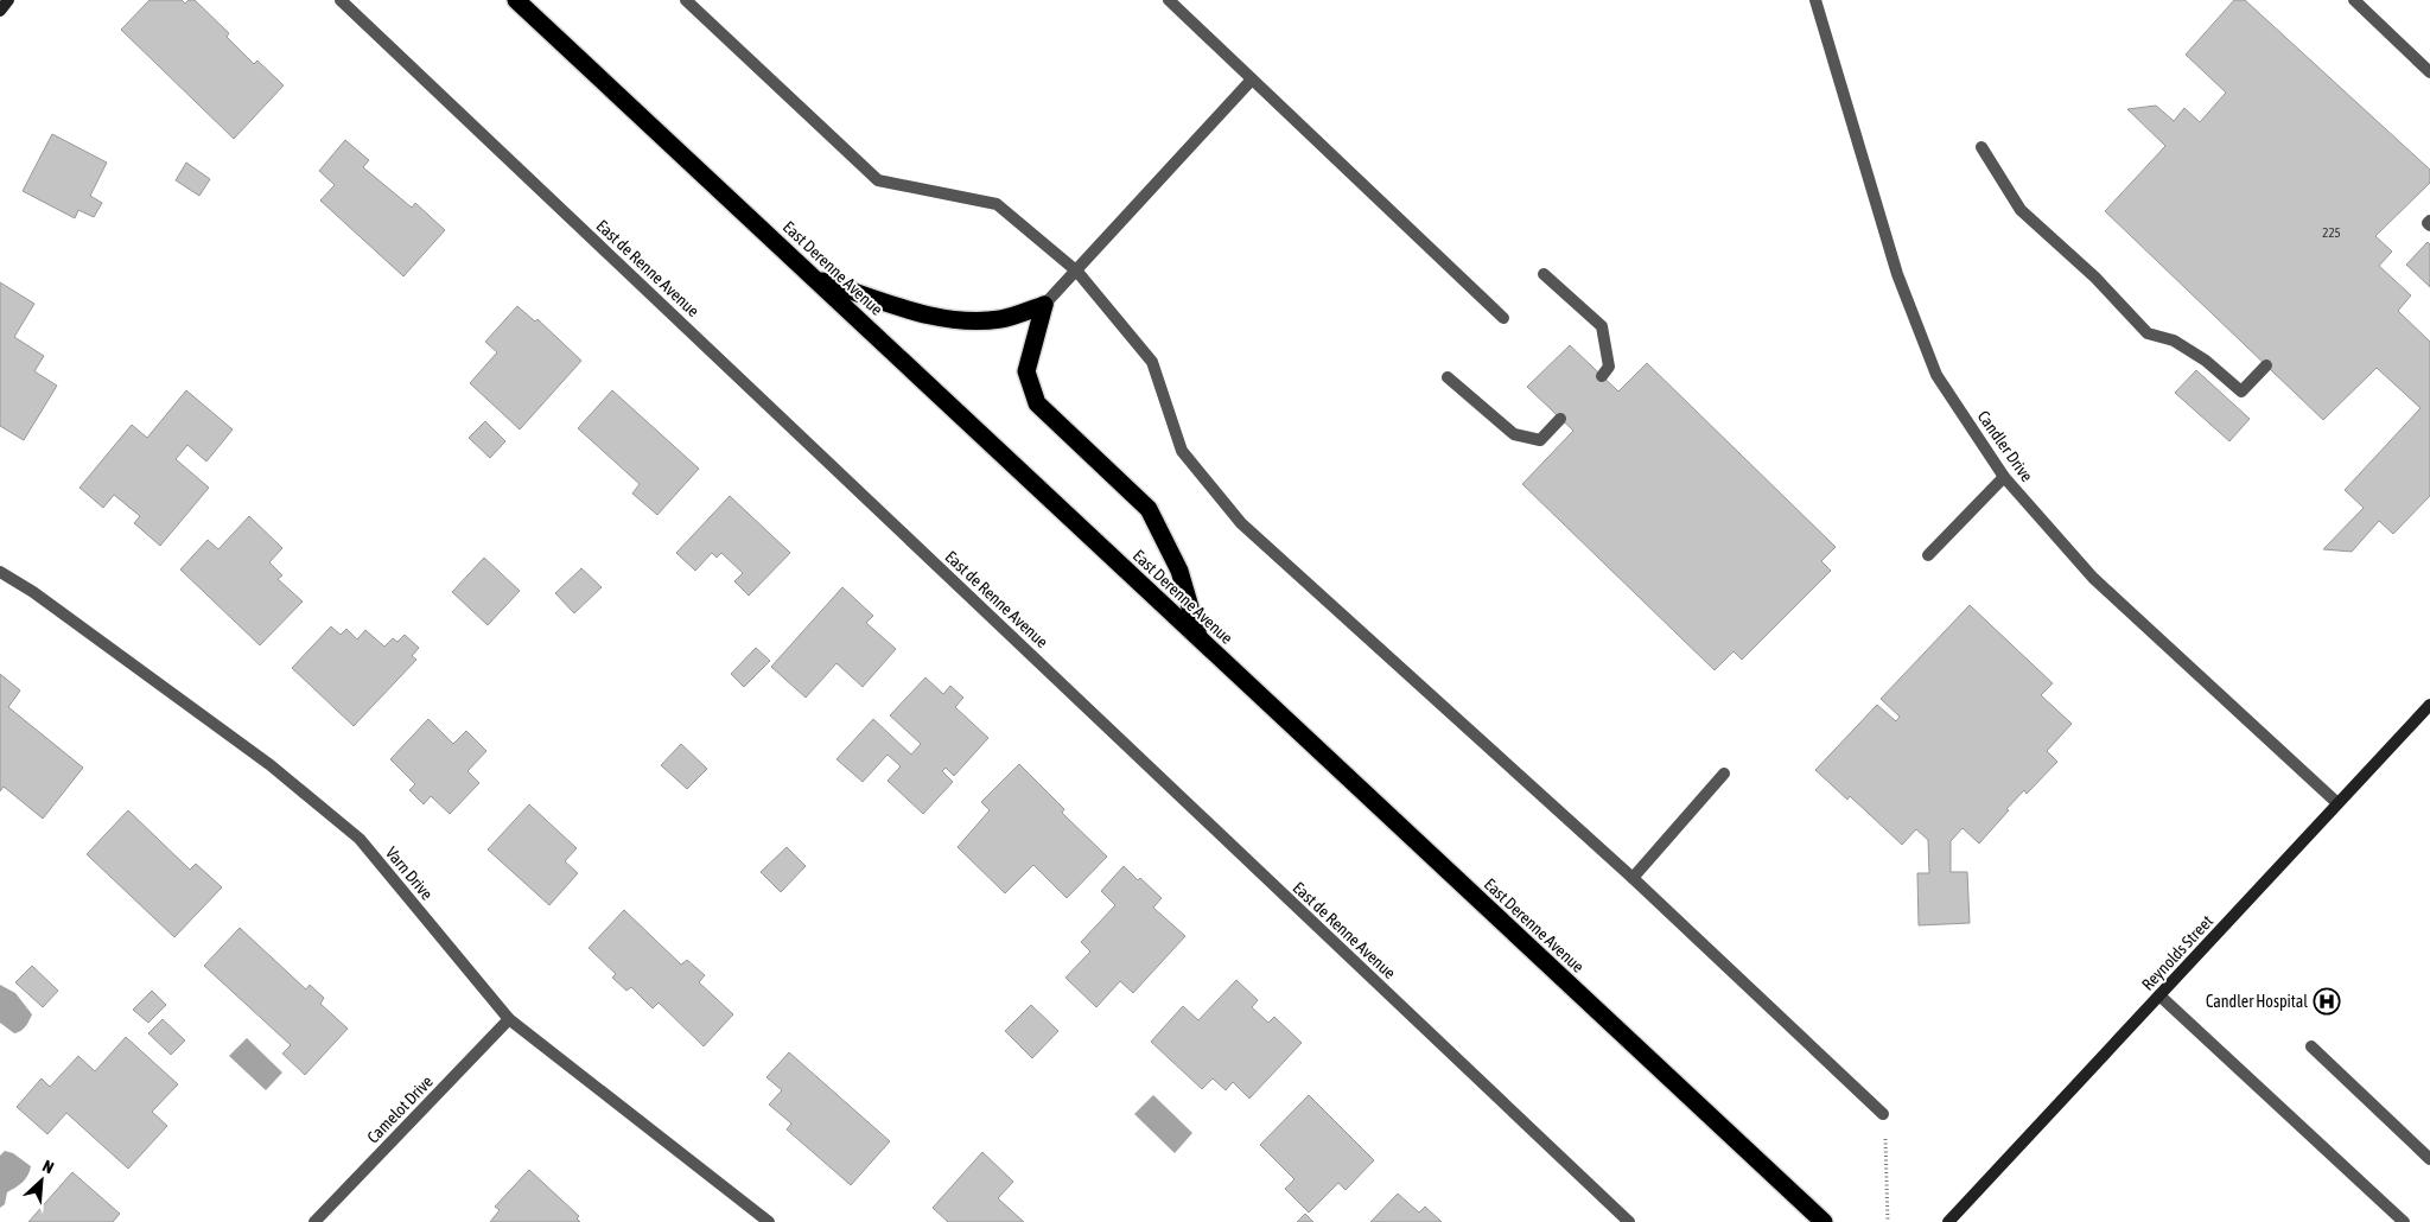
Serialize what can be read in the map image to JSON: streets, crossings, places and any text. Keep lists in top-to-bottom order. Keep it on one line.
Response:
{"streets":{"highway":["East Derenne Avenue"],"street":["East de Renne Avenue","Candler Drive","Varn Drive","Reynolds Street","Camelot Drive"]},"crossings":[["Candler Drive","Reynolds Street"],["Varn Drive","Camelot Drive"]],"places":{"hospital":["Candler Hospital"]},"house_numbers":["225"],"north":"top right"}
